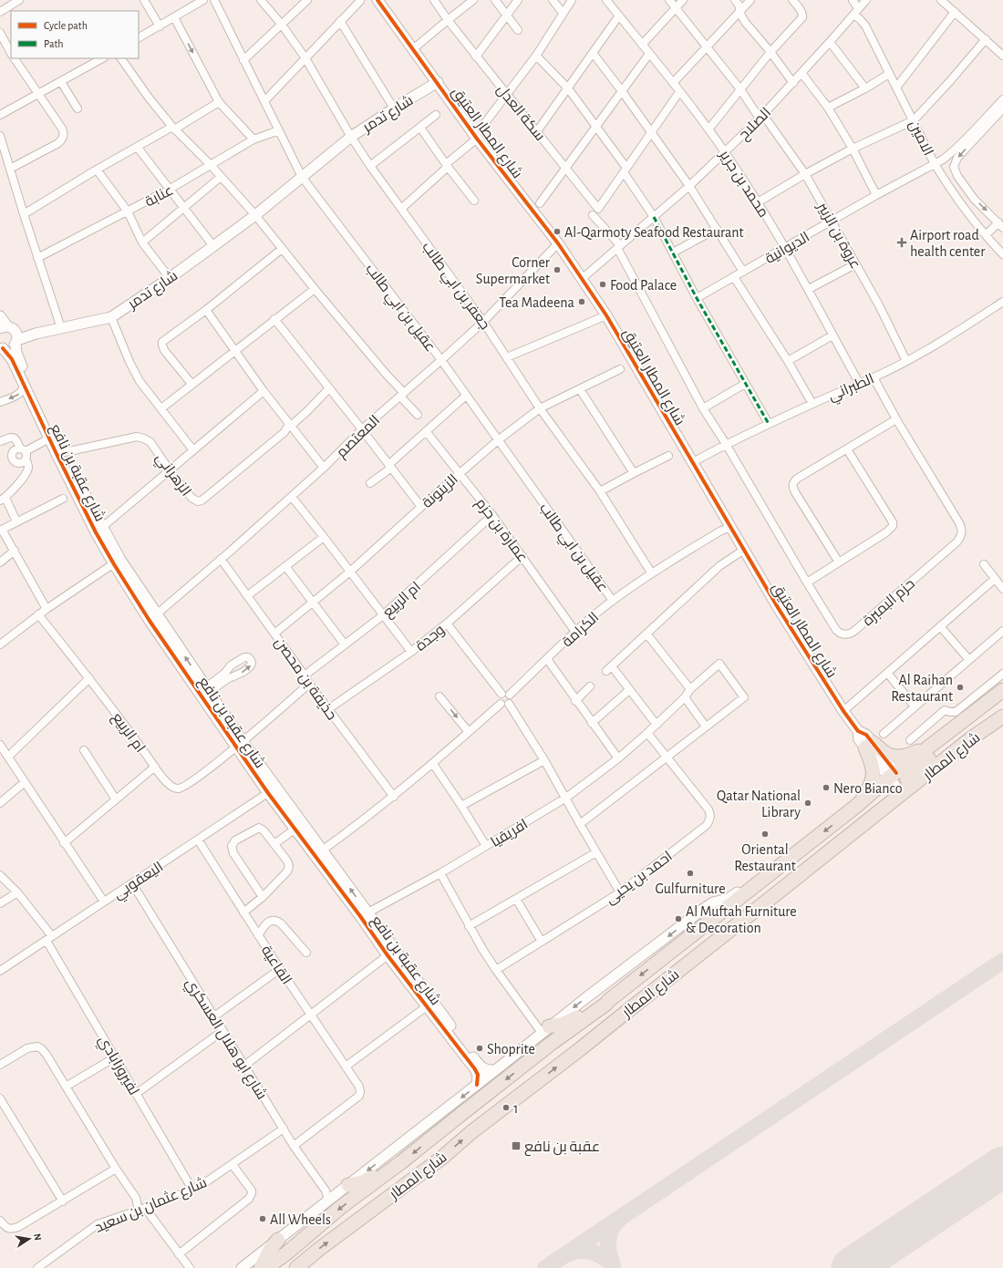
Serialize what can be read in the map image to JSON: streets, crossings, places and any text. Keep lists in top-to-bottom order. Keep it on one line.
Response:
{"streets":{"highway":["شارع المطار"],"street":["سكة العدل","شارع تدمر","الصلاح","شارع المطار العتيق","الامين","محمد بن جرير","عنابة","عروة بن الزبير","الديوانية","جعفر بن ابي طالب","عقيل بن ابي طالب","الطبراني","المعتصم","شارع عقبة بن نافع","الزهراني","الزيتونة","عمارة بن حزم","ام الربيع","حزم البمبرة","الكرامة","وجدة","حذيفة بن محصن","افريقيا","احمد بن يحيى","اليعقوبي","القاعية","شارع ابو هلال العسكري","لفيروزابادي","شارع عثمان بن سعيد"]},"crossings":[["شارع تدمر","شارع المطار العتيق"],["شارع تدمر","جعفر بن ابي طالب"],["شارع تدمر","عقيل بن ابي طالب"],["شارع تدمر","شارع عقبة بن نافع"],["الصلاح","شارع المطار العتيق"],["الصلاح","الامين"],["الصلاح","محمد بن جرير"],["الصلاح","عروة بن الزبير"],["الصلاح","حزم البمبرة"],["شارع المطار العتيق","الطبراني"],["شارع المطار العتيق","المعتصم"],["شارع المطار العتيق","الكرامة"],["شارع المطار العتيق","شارع المطار"],["الامين","الديوانية"],["محمد بن جرير","الديوانية"],["محمد بن جرير","الطبراني"],["عنابة","عقيل بن ابي طالب"],["عروة بن الزبير","الديوانية"],["عروة بن الزبير","الطبراني"],["جعفر بن ابي طالب","المعتصم"],["جعفر بن ابي طالب","الزيتونة"],["جعفر بن ابي طالب","الكرامة"],["عقيل بن ابي طالب","المعتصم"],["عقيل بن ابي طالب","الزيتونة"],["عقيل بن ابي طالب","الكرامة"],["الطبراني","حزم البمبرة"],["المعتصم","شارع عقبة بن نافع"],["المعتصم","حذيفة بن محصن"],["شارع عقبة بن نافع","الزهراني"],["شارع عقبة بن نافع","ام الربيع"],["شارع عقبة بن نافع","شارع المطار"],["شارع عقبة بن نافع","افريقيا"],["شارع عقبة بن نافع","اليعقوبي"],["الزيتونة","عمارة بن حزم"],["الزيتونة","حذيفة بن محصن"],["عمارة بن حزم","ام الربيع"],["عمارة بن حزم","الكرامة"],["عمارة بن حزم","وجدة"],["ام الربيع","حذيفة بن محصن"],["وجدة","حذيفة بن محصن"],["اليعقوبي","القاعية"],["اليعقوبي","شارع ابو هلال العسكري"],["اليعقوبي","لفيروزابادي"],["القاعية","شارع ابو هلال العسكري"],["شارع ابو هلال العسكري","شارع عثمان بن سعيد"],["لفيروزابادي","شارع عثمان بن سعيد"]],"places":{"other":["Al-Qarmoty Seafood Restaurant","Corner Supermarket","Food Palace","Tea Madeena","Al Raihan Restaurant","Nero Bianco","Qatar National Library","Oriental Restaurant","Gulfurniture","Al Muftah Furniture & Decoration","Shoprite","1","All Wheels"],"health":["Airport road health center"],"transit":["عقبة بن نافع"]},"legend":["Cycle path","Path"],"north":"right"}
